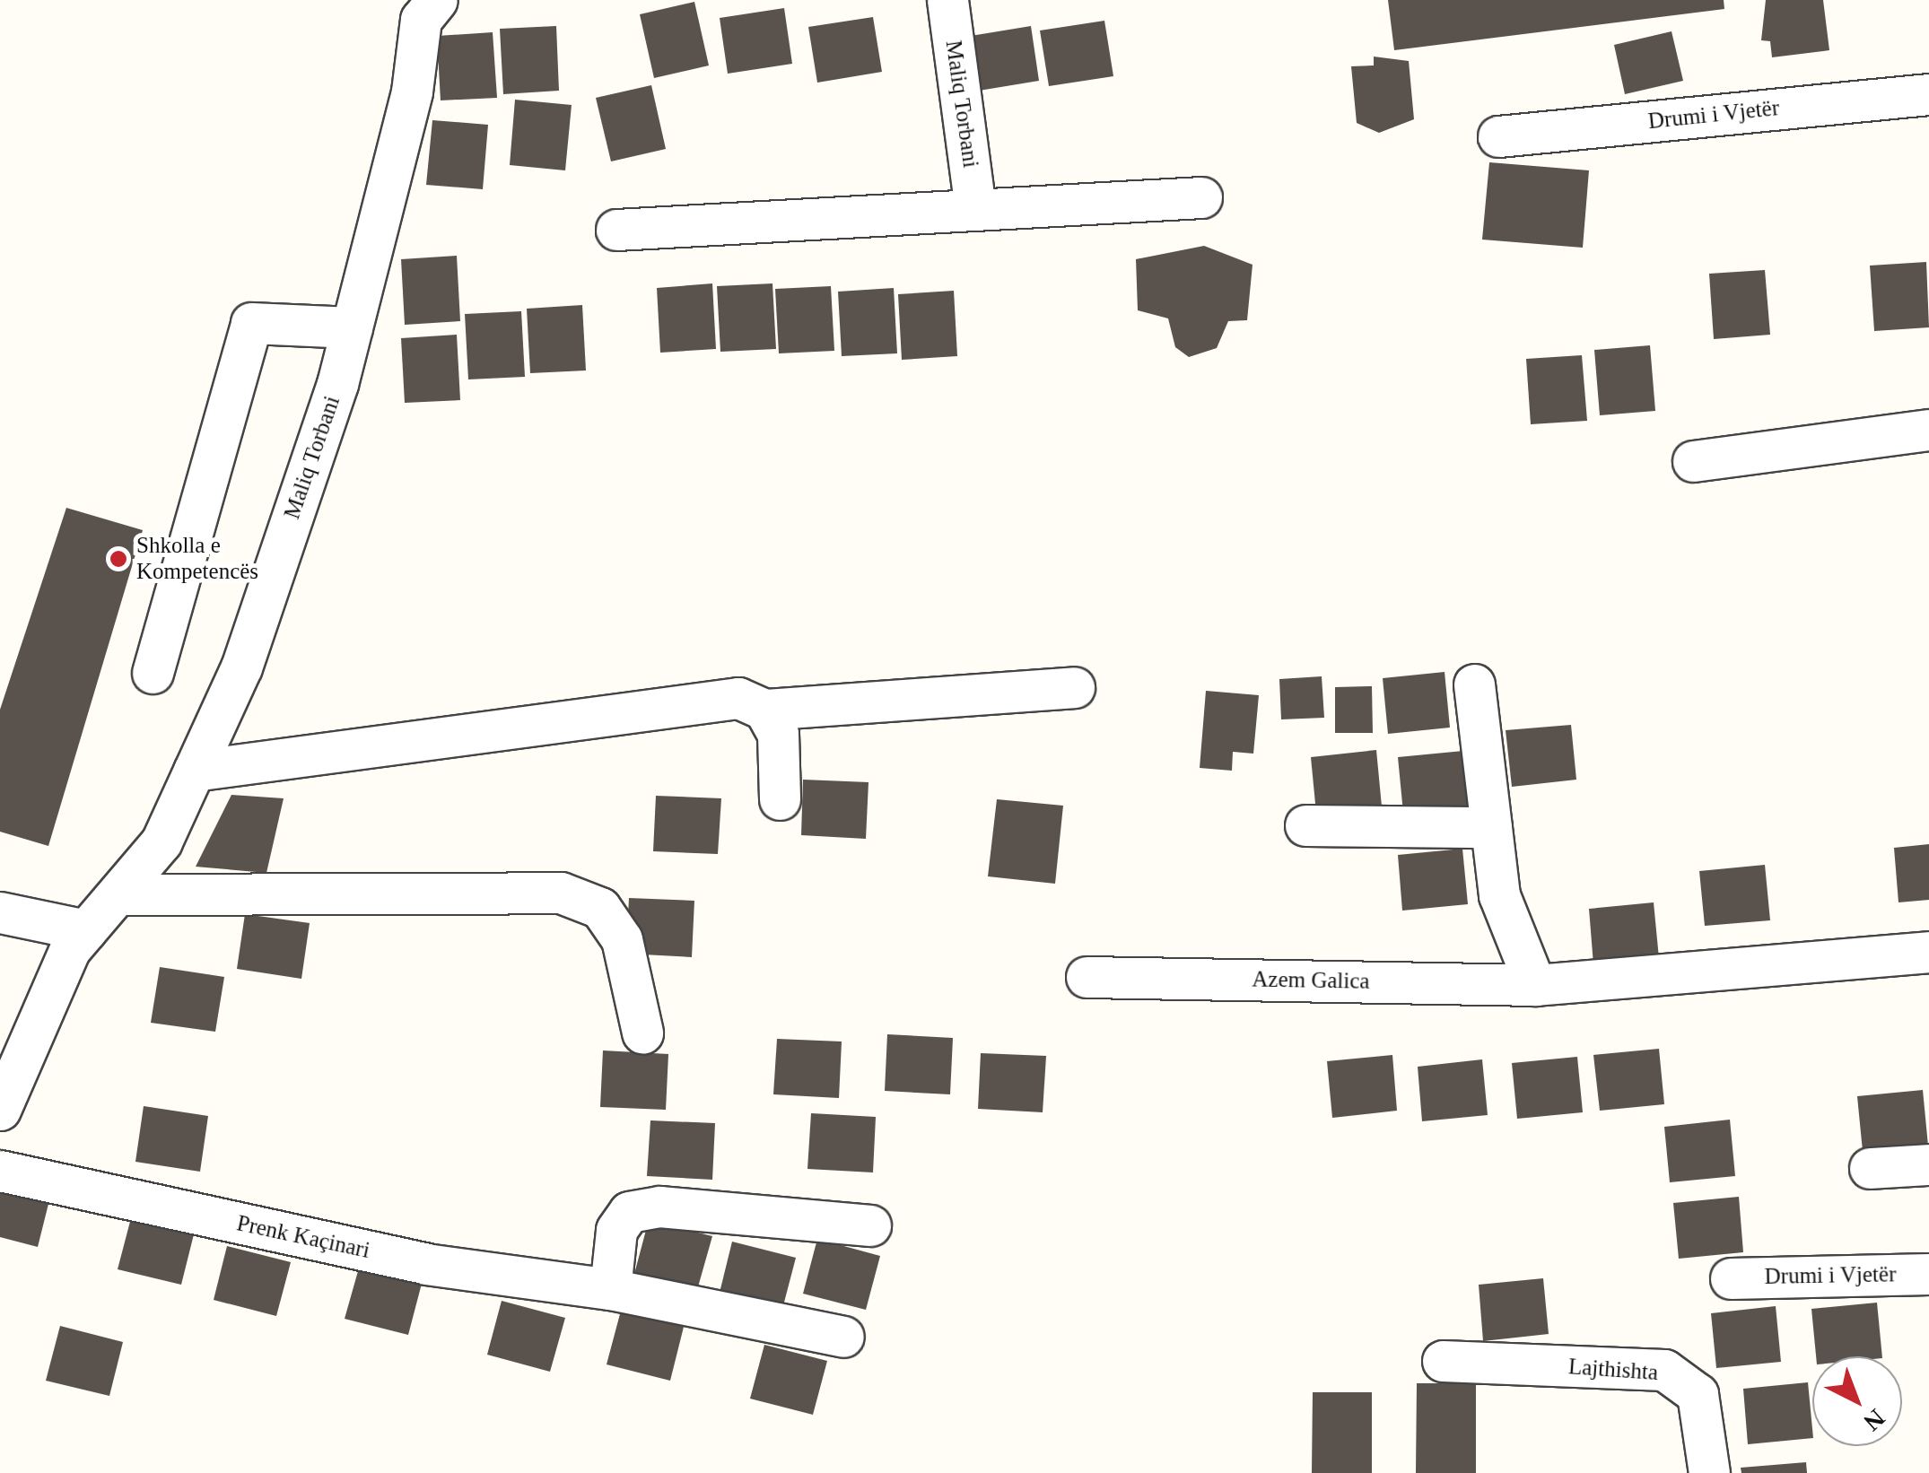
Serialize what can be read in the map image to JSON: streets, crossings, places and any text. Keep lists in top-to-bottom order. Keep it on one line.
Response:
{"streets":{"street":["Maliq Torbani","Drumi i Vjetër","Azem Galica","Prenk Kaçinari","Lajthishta"]},"places":["Shkolla e Kompetencës"],"north":"bottom right"}
